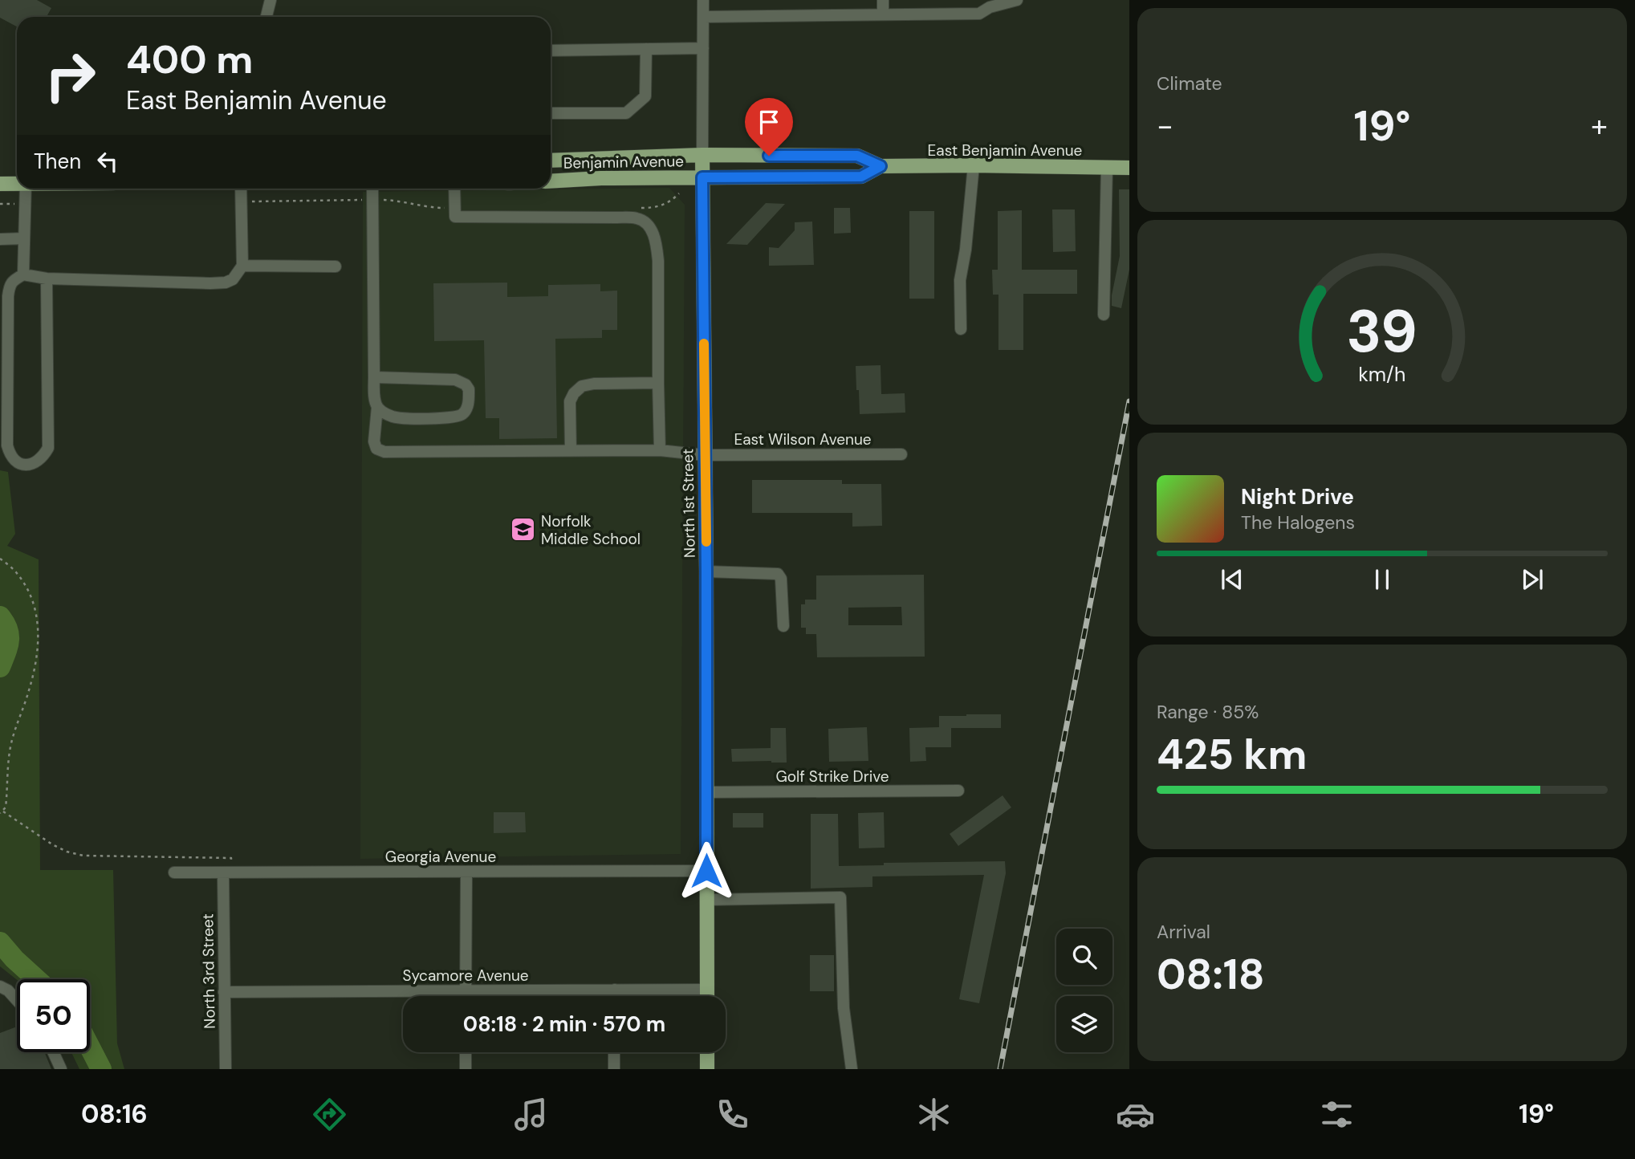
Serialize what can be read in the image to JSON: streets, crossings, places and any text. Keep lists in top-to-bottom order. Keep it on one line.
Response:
{"streets":{"main road":["East Benjamin Avenue","Benjamin Avenue","North 1st Street"],"street":["East Wilson Avenue","Golf Strike Drive","Georgia Avenue","North 3rd Street","Sycamore Avenue"]},"crossings":[["East Benjamin Avenue","Benjamin Avenue"],["East Benjamin Avenue","North 1st Street"],["Benjamin Avenue","North 1st Street"],["East Wilson Avenue","North 1st Street"],["North 1st Street","Golf Strike Drive"],["North 1st Street","Georgia Avenue"],["North 1st Street","Sycamore Avenue"],["Georgia Avenue","North 3rd Street"],["North 3rd Street","Sycamore Avenue"]],"places":{"school or university":["Norfolk Middle School"]},"page":{"tile":["Climate",["Range · 85%","425 km"],["Arrival","08:18"]],"turn":["400 m","East Benjamin Avenue"],"heat":["−","19°","+"],"then":"Then","song":["Night Drive","The Halogens"],"limit":"50","trip":"08:18 · 2 min · 570 m","tabs":["08:16","19°"],"gauge":["39","km/h"]}}
